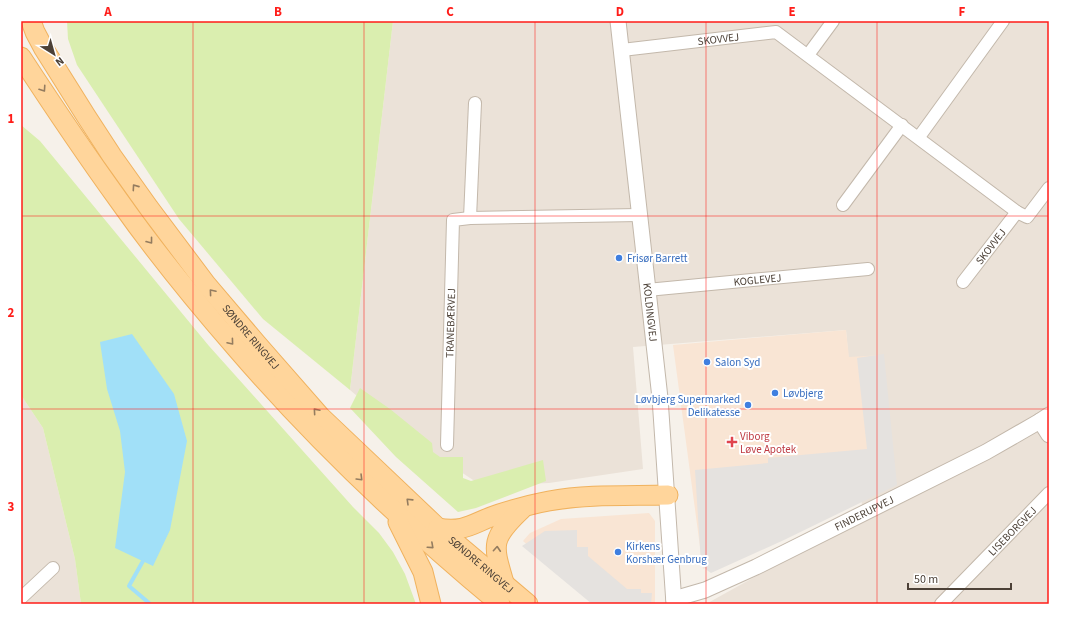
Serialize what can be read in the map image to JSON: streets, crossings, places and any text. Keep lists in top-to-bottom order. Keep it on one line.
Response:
{"streets":{"main road":["SØNDRE RINGVEJ"],"street":["SKOVVEJ","KOGLEVEJ","KOLDINGVEJ","TRANEBÆRVEJ","FINDERUPVEJ","LISEBORGVEJ"]},"crossings":[["SKOVVEJ","KOLDINGVEJ"],["KOGLEVEJ","KOLDINGVEJ"],["KOLDINGVEJ","TRANEBÆRVEJ"],["KOLDINGVEJ","FINDERUPVEJ"]],"places":{"other":["Frisør Barrett","Salon Syd","Løvbjerg","Løvbjerg Supermarked Delikatesse","Kirkens Korshær Genbrug"],"health":["Viborg Løve Apotek"]},"scale_bar":"50 m","north":"bottom right","grid":{"columns":["A","B","C","D","E","F"],"rows":["1","2","3"]}}
